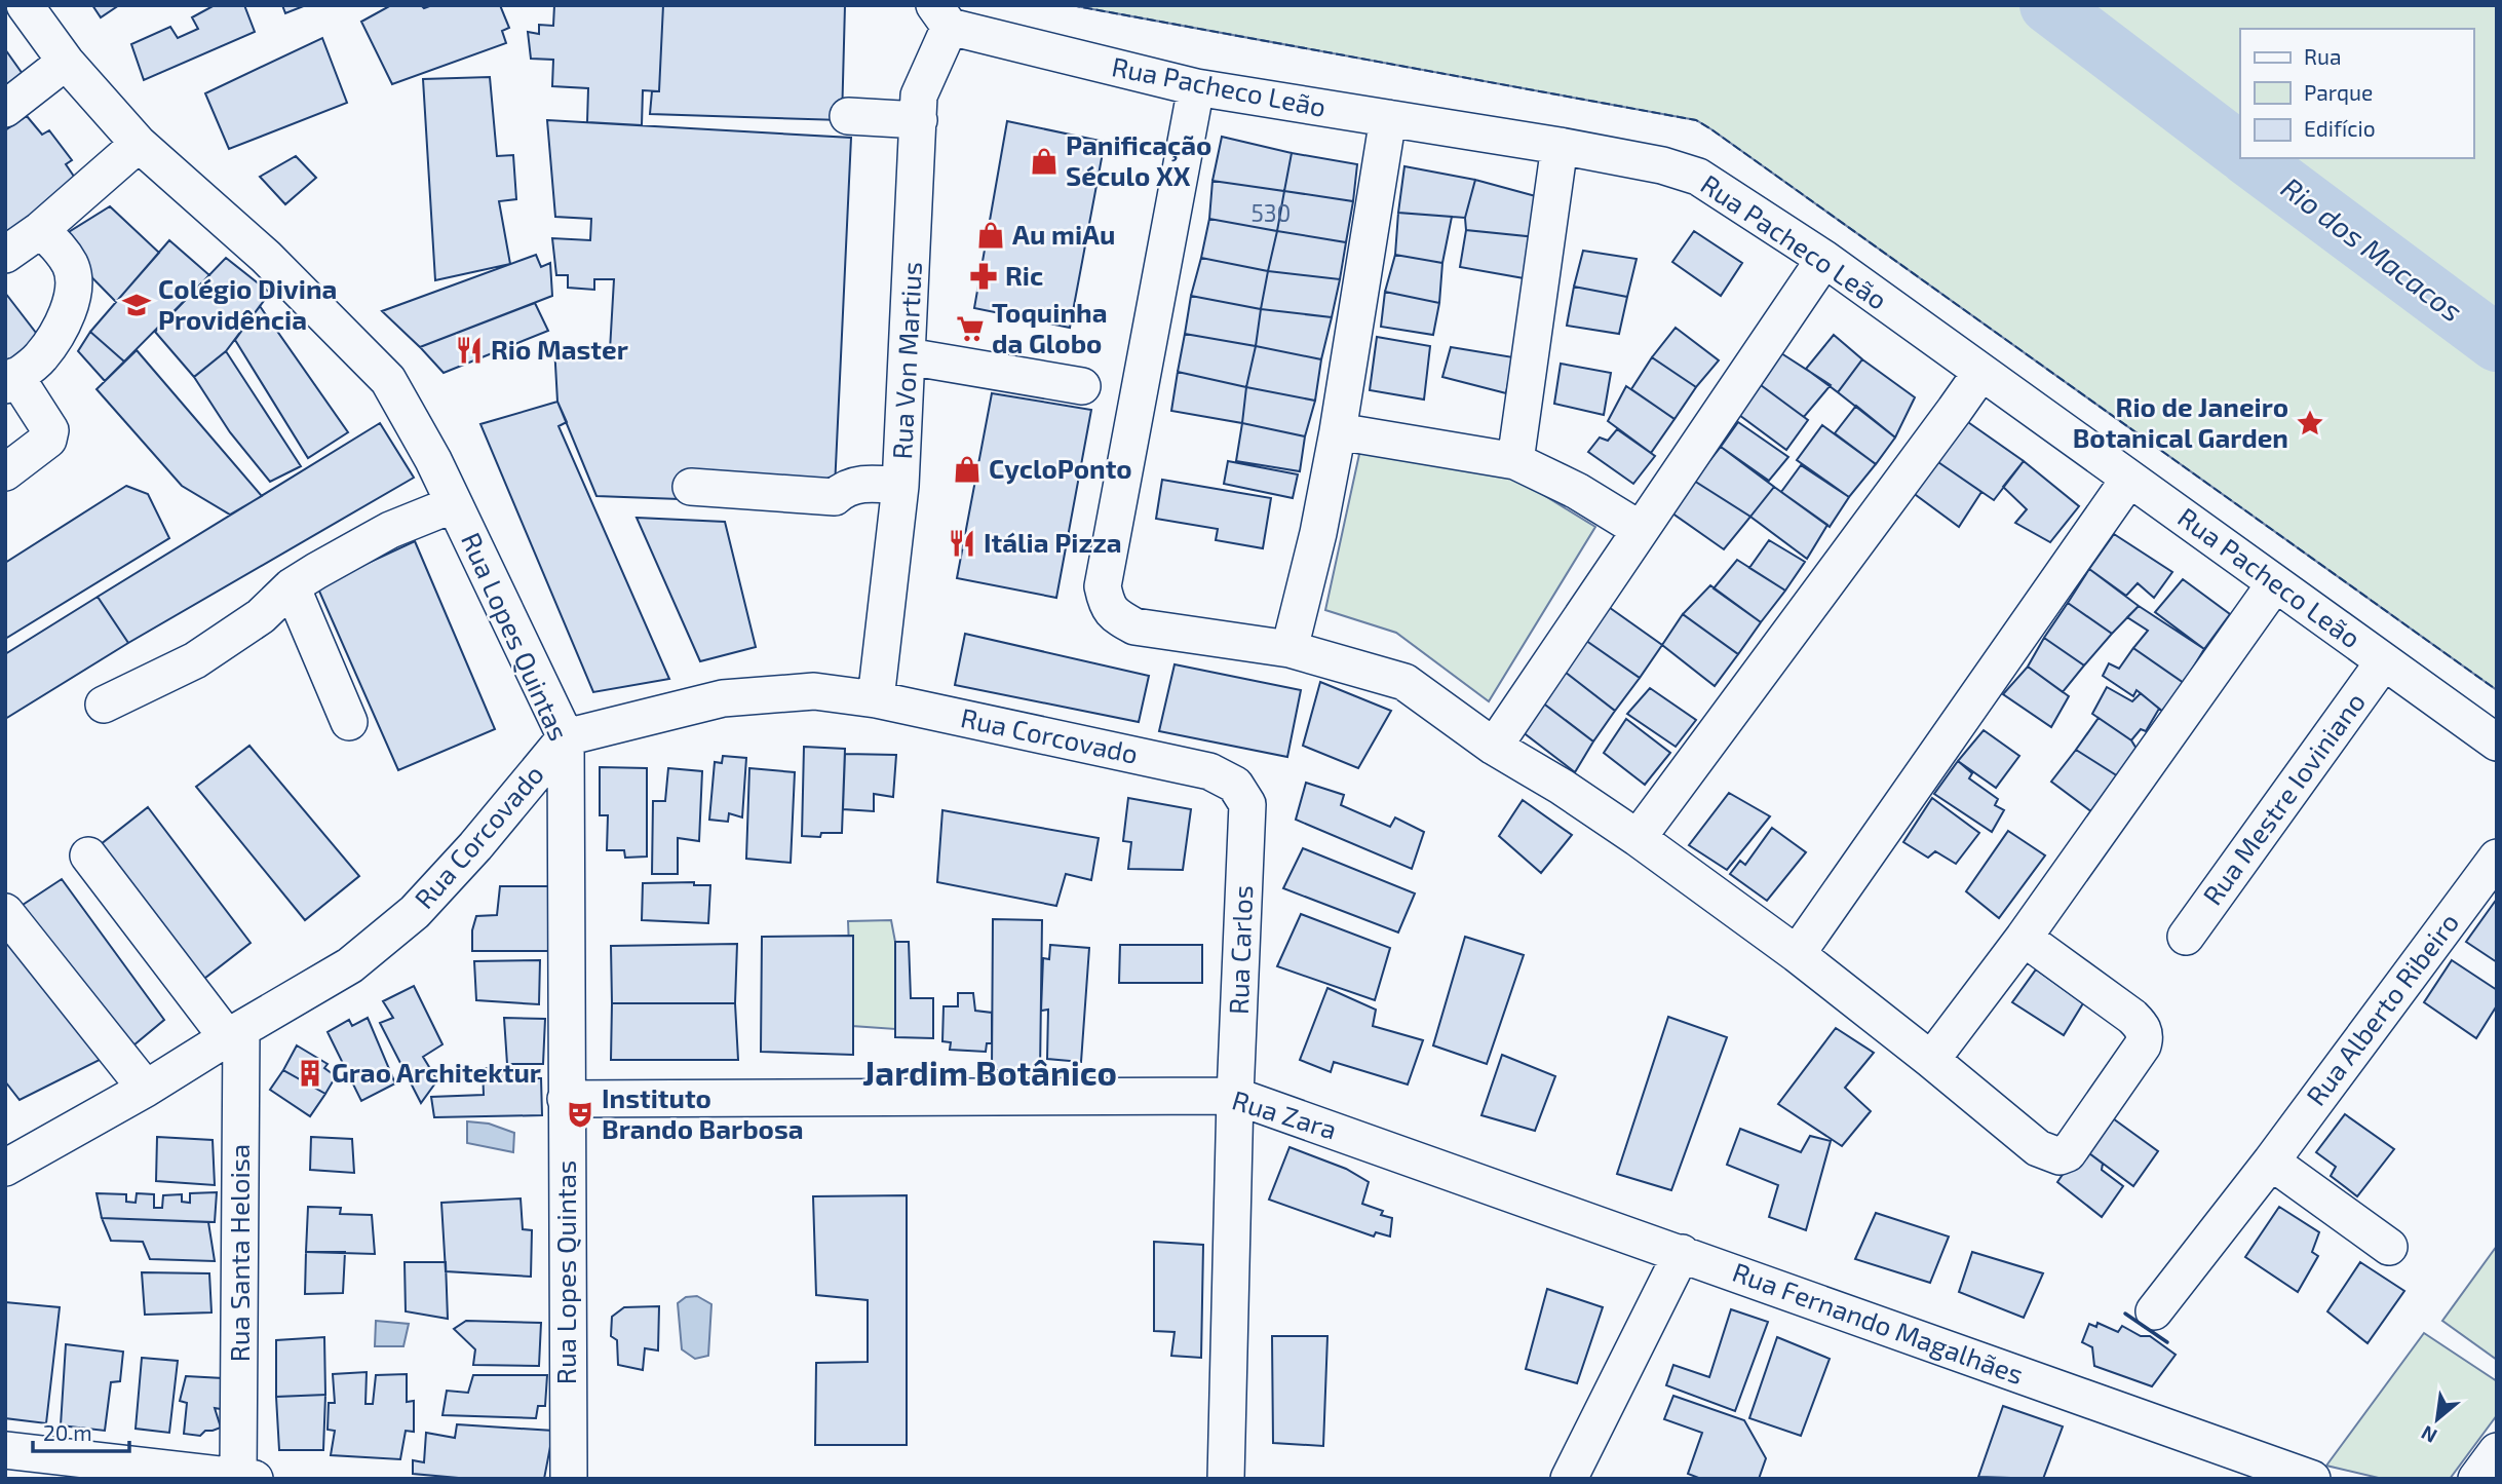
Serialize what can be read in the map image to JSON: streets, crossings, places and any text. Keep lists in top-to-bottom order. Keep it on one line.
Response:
{"streets":{"street":["Rua Pacheco Leão","Rua Von Martius","Rua Lopes Quintas","Rua Corcovado","Rua Mestre Ioviniano","Rua Carlos","Rua Alberto Ribeiro","Rua Zara","Rua Santa Heloisa","Rua Fernando Magalhães"]},"crossings":[["Rua Pacheco Leão","Rua Von Martius"],["Rua Pacheco Leão","Rua Mestre Ioviniano"],["Rua Von Martius","Rua Corcovado"],["Rua Lopes Quintas","Rua Corcovado"],["Rua Lopes Quintas","Rua Zara"],["Rua Corcovado","Rua Carlos"],["Rua Corcovado","Rua Santa Heloisa"],["Rua Carlos","Rua Zara"],["Rua Zara","Rua Fernando Magalhães"]],"districts":["Jardim Botânico"],"water":["Rio dos Macacos"],"places":{"shop":["Panificação Século XX","Au miAu","CycloPonto"],"pharmacy":["Ric"],"school or university":["Colégio Divina Providência"],"supermarket":["Toquinha da Globo"],"restaurant":["Rio Master","Itália Pizza"],"place":["Rio de Janeiro Botanical Garden"],"building":["Grao Architektur"],"theatre":["Instituto Brando Barbosa"]},"house_numbers":["530"],"legend":["Rua","Parque","Edifício"],"scale_bar":"20 m","north":"bottom left"}
